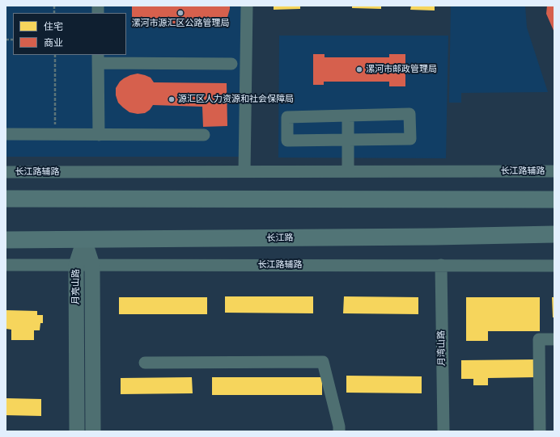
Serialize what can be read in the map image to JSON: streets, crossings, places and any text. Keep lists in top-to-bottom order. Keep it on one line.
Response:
{"streets":{"main road":["长江路"],"street":["长江路辅路","月亮山路","月湾山路"]},"crossings":[["长江路辅路","月亮山路"],["长江路辅路","月湾山路"],["长江路","月亮山路"]],"places":["漯河市源汇区公路管理局","漯河市邮政管理局","源汇区人力资源和社会保障局"],"legend":["住宅","商业"]}
